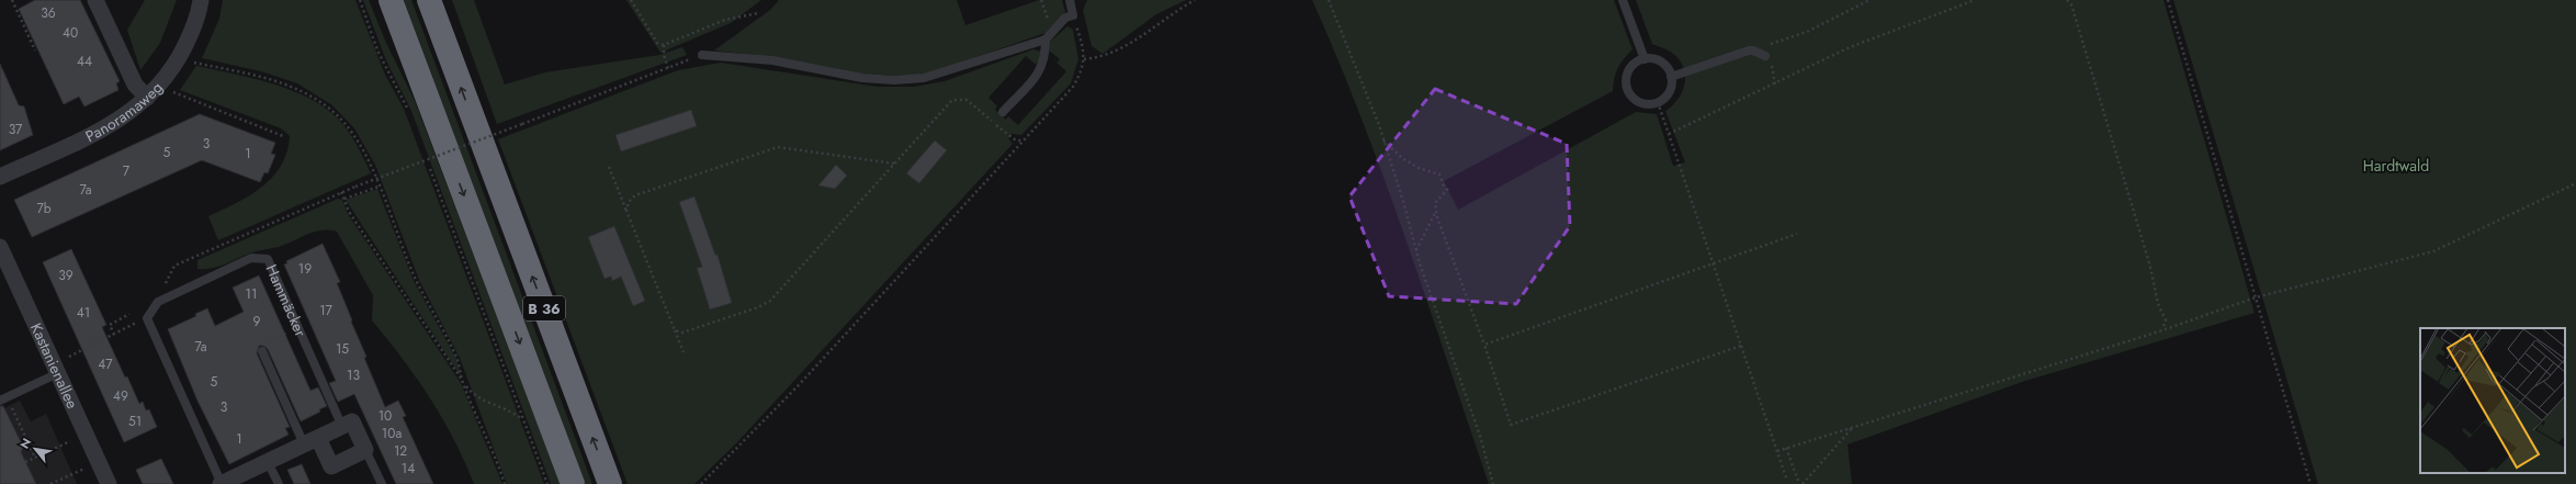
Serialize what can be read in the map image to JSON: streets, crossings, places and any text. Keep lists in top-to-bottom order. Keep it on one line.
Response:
{"streets":{"highway":["B 36"],"street":["Panoramaweg","Kastanienallee"],"lane":["Hammäcker"]},"parks":["Hardtwald"],"house_numbers":["36","40","44","37","3","5","1","7","7a","7b","19","39","11","17","41","9","7a","15","47","13","5","49","3","10","51","10a","1","12","14"],"north":"top left"}
